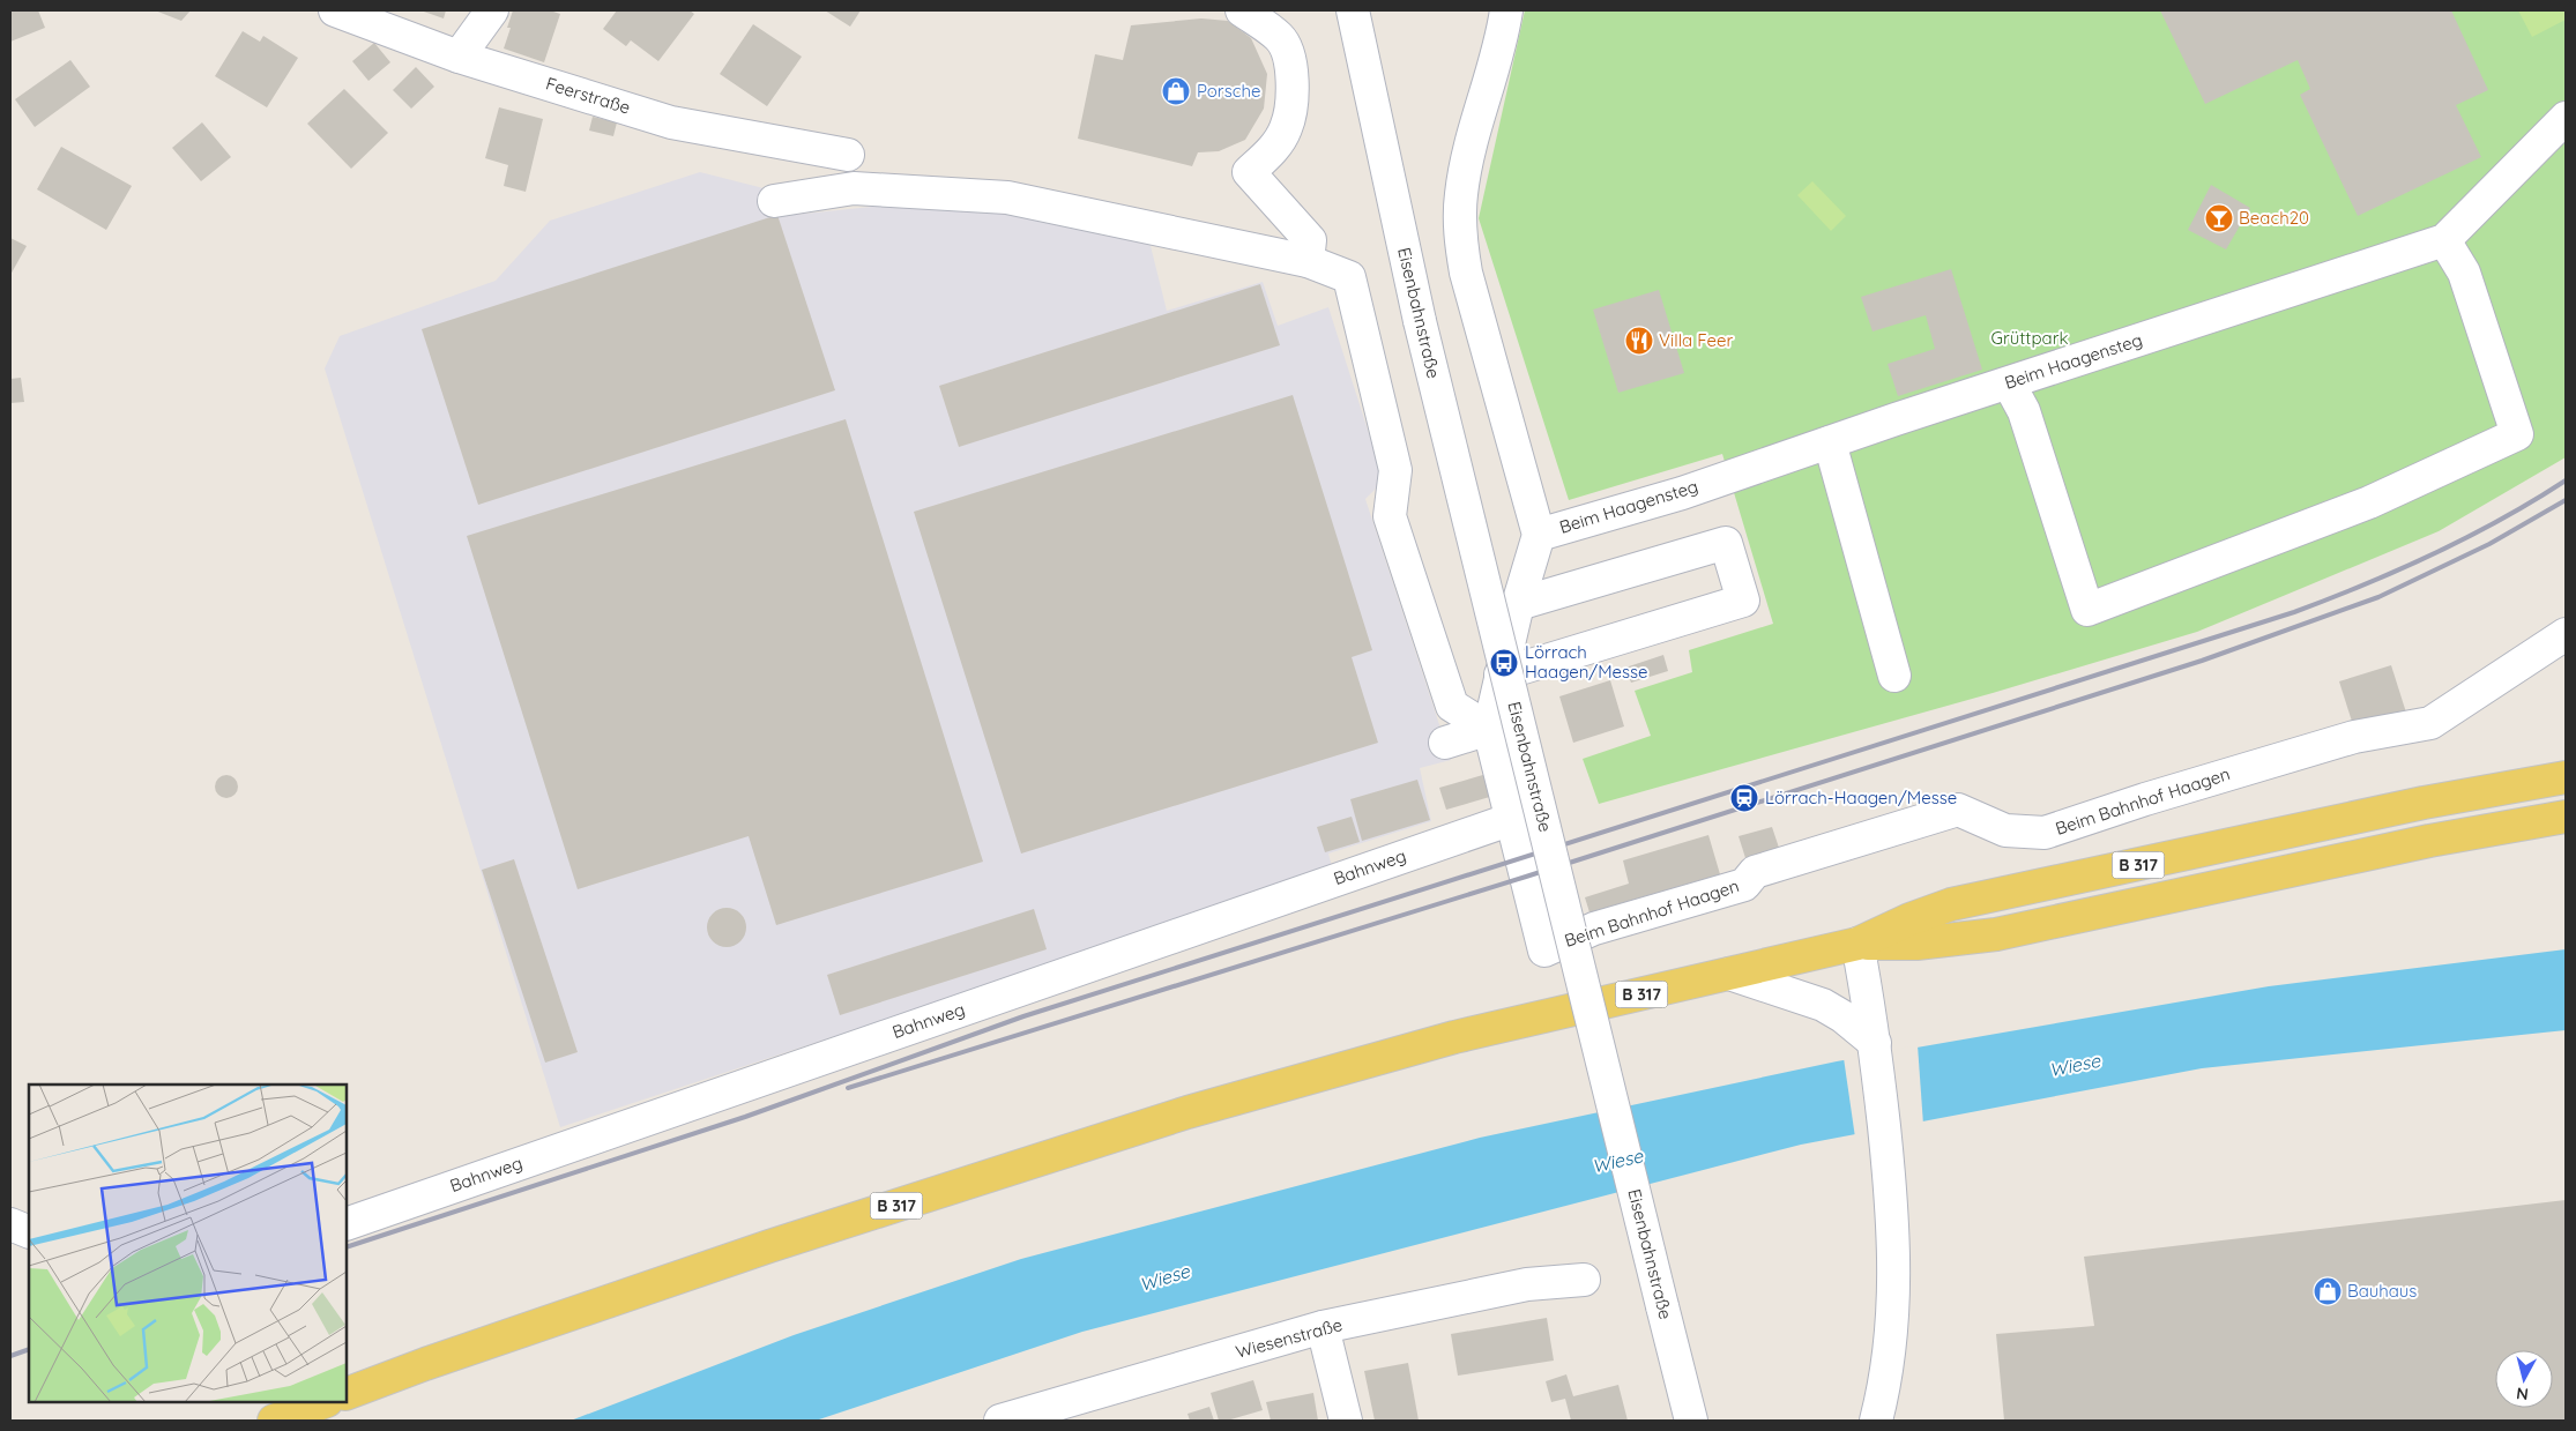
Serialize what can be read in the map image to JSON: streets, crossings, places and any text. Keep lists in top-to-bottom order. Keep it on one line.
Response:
{"streets":{"main road":["B 317"],"street":["Feerstraße","Eisenbahnstraße","Beim Haagensteg","Beim Bahnhof Haagen","Bahnweg","Wiesenstraße"]},"crossings":[["Beim Haagensteg","Beim Bahnhof Haagen"],["Beim Haagensteg","Bahnweg"]],"water":["Wiese"],"parks":["Grüttpark"],"places":{"shop":["Porsche","Bauhaus"],"bar":["Beach20"],"restaurant":["Villa Feer"],"bus stop":["Lörrach Haagen/Messe"],"station":["Lörrach-Haagen/Messe"]},"north":"bottom"}
